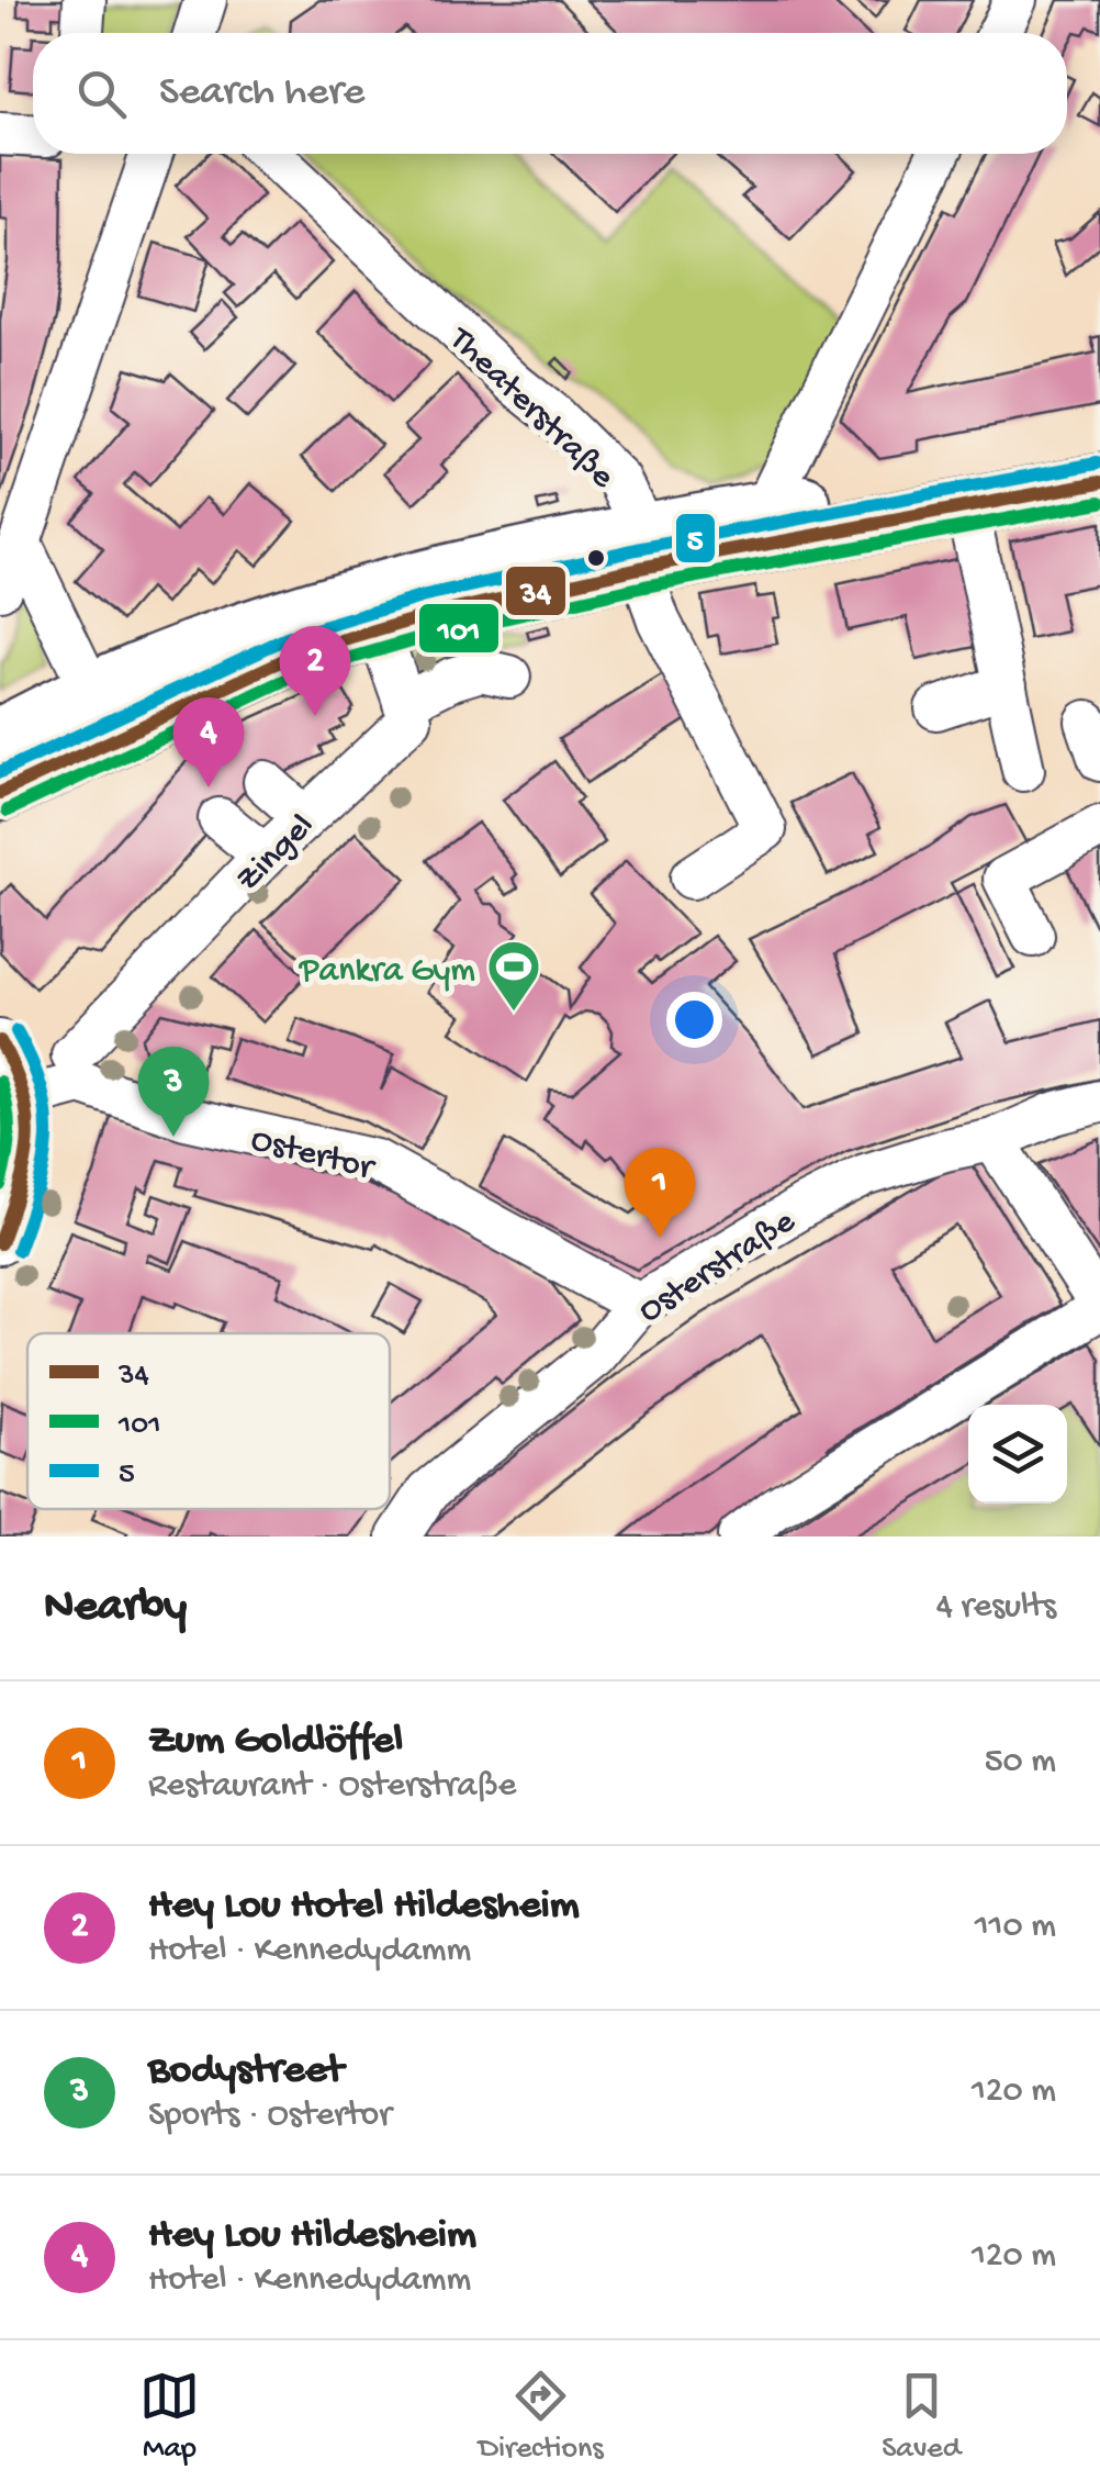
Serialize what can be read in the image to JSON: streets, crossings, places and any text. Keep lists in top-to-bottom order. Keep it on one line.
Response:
{"streets":{"street":["Theaterstraße","Zingel","Ostertor","Osterstraße"]},"crossings":[["Ostertor","Osterstraße"]],"places":{"sports":["Pankra Gym"]},"lines":["transit line 5","transit line 34","transit line 101"],"legend":["34","101","5"],"page":{"search":"Search here","pins":["2","4","3","1"],"heading":["Nearby","4 results"],"list":[{"mark":"1","name":"Zum Goldlöffel","note":"Restaurant · Osterstraße","value":"50 m"},{"mark":"2","name":"Hey Lou Hotel Hildesheim","note":"Hotel · Kennedydamm","value":"110 m"},{"mark":"3","name":"Bodystreet","note":"Sports · Ostertor","value":"120 m"},{"mark":"4","name":"Hey Lou Hildesheim","note":"Hotel · Kennedydamm","value":"120 m"}],"nav":["Map","Directions","Saved"]}}
